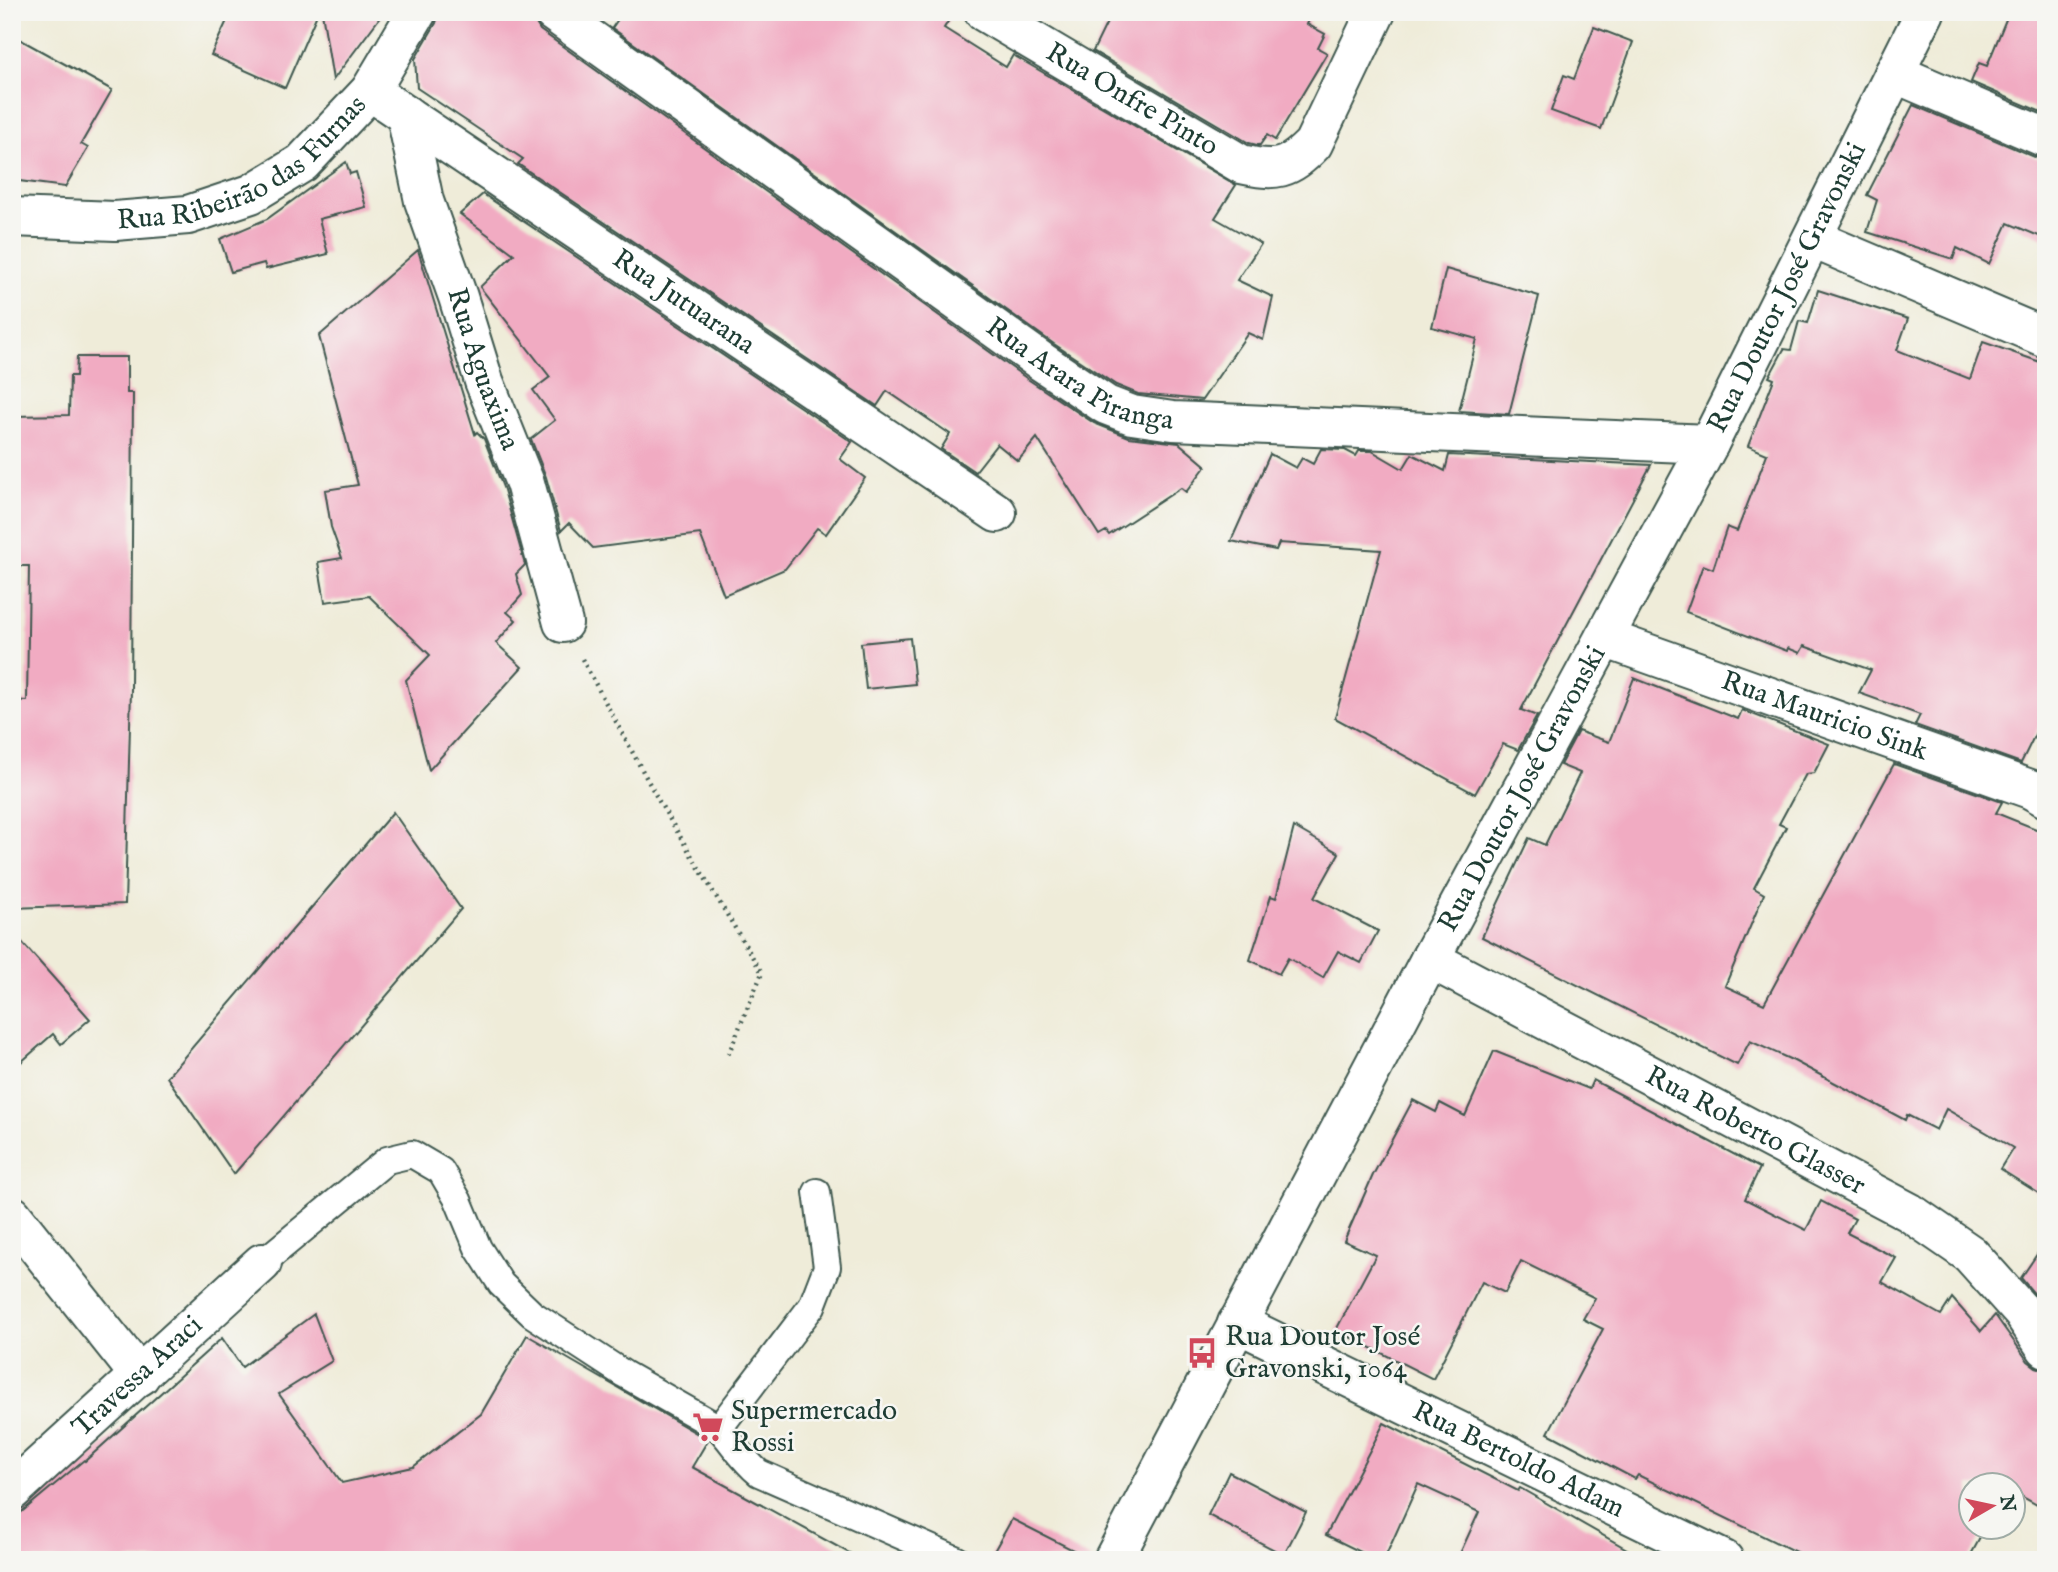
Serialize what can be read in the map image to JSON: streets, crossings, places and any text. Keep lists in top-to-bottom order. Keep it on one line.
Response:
{"streets":{"street":["Rua Onfre Pinto","Rua Ribeirão das Furnas","Rua Doutor José Gravonski","Rua Jutuarana","Rua Aguaxima","Rua Arara Piranga","Rua Mauricio Sink","Rua Roberto Glasser","Travessa Araci","Rua Bertoldo Adam"]},"crossings":[["Rua Ribeirão das Furnas","Rua Jutuarana"],["Rua Doutor José Gravonski","Rua Arara Piranga"],["Rua Doutor José Gravonski","Rua Mauricio Sink"],["Rua Doutor José Gravonski","Rua Roberto Glasser"],["Rua Doutor José Gravonski","Rua Bertoldo Adam"],["Rua Jutuarana","Rua Aguaxima"]],"places":{"bus stop":["Rua Doutor José Gravonski, 1064"],"supermarket":["Supermercado Rossi"]},"north":"right"}
